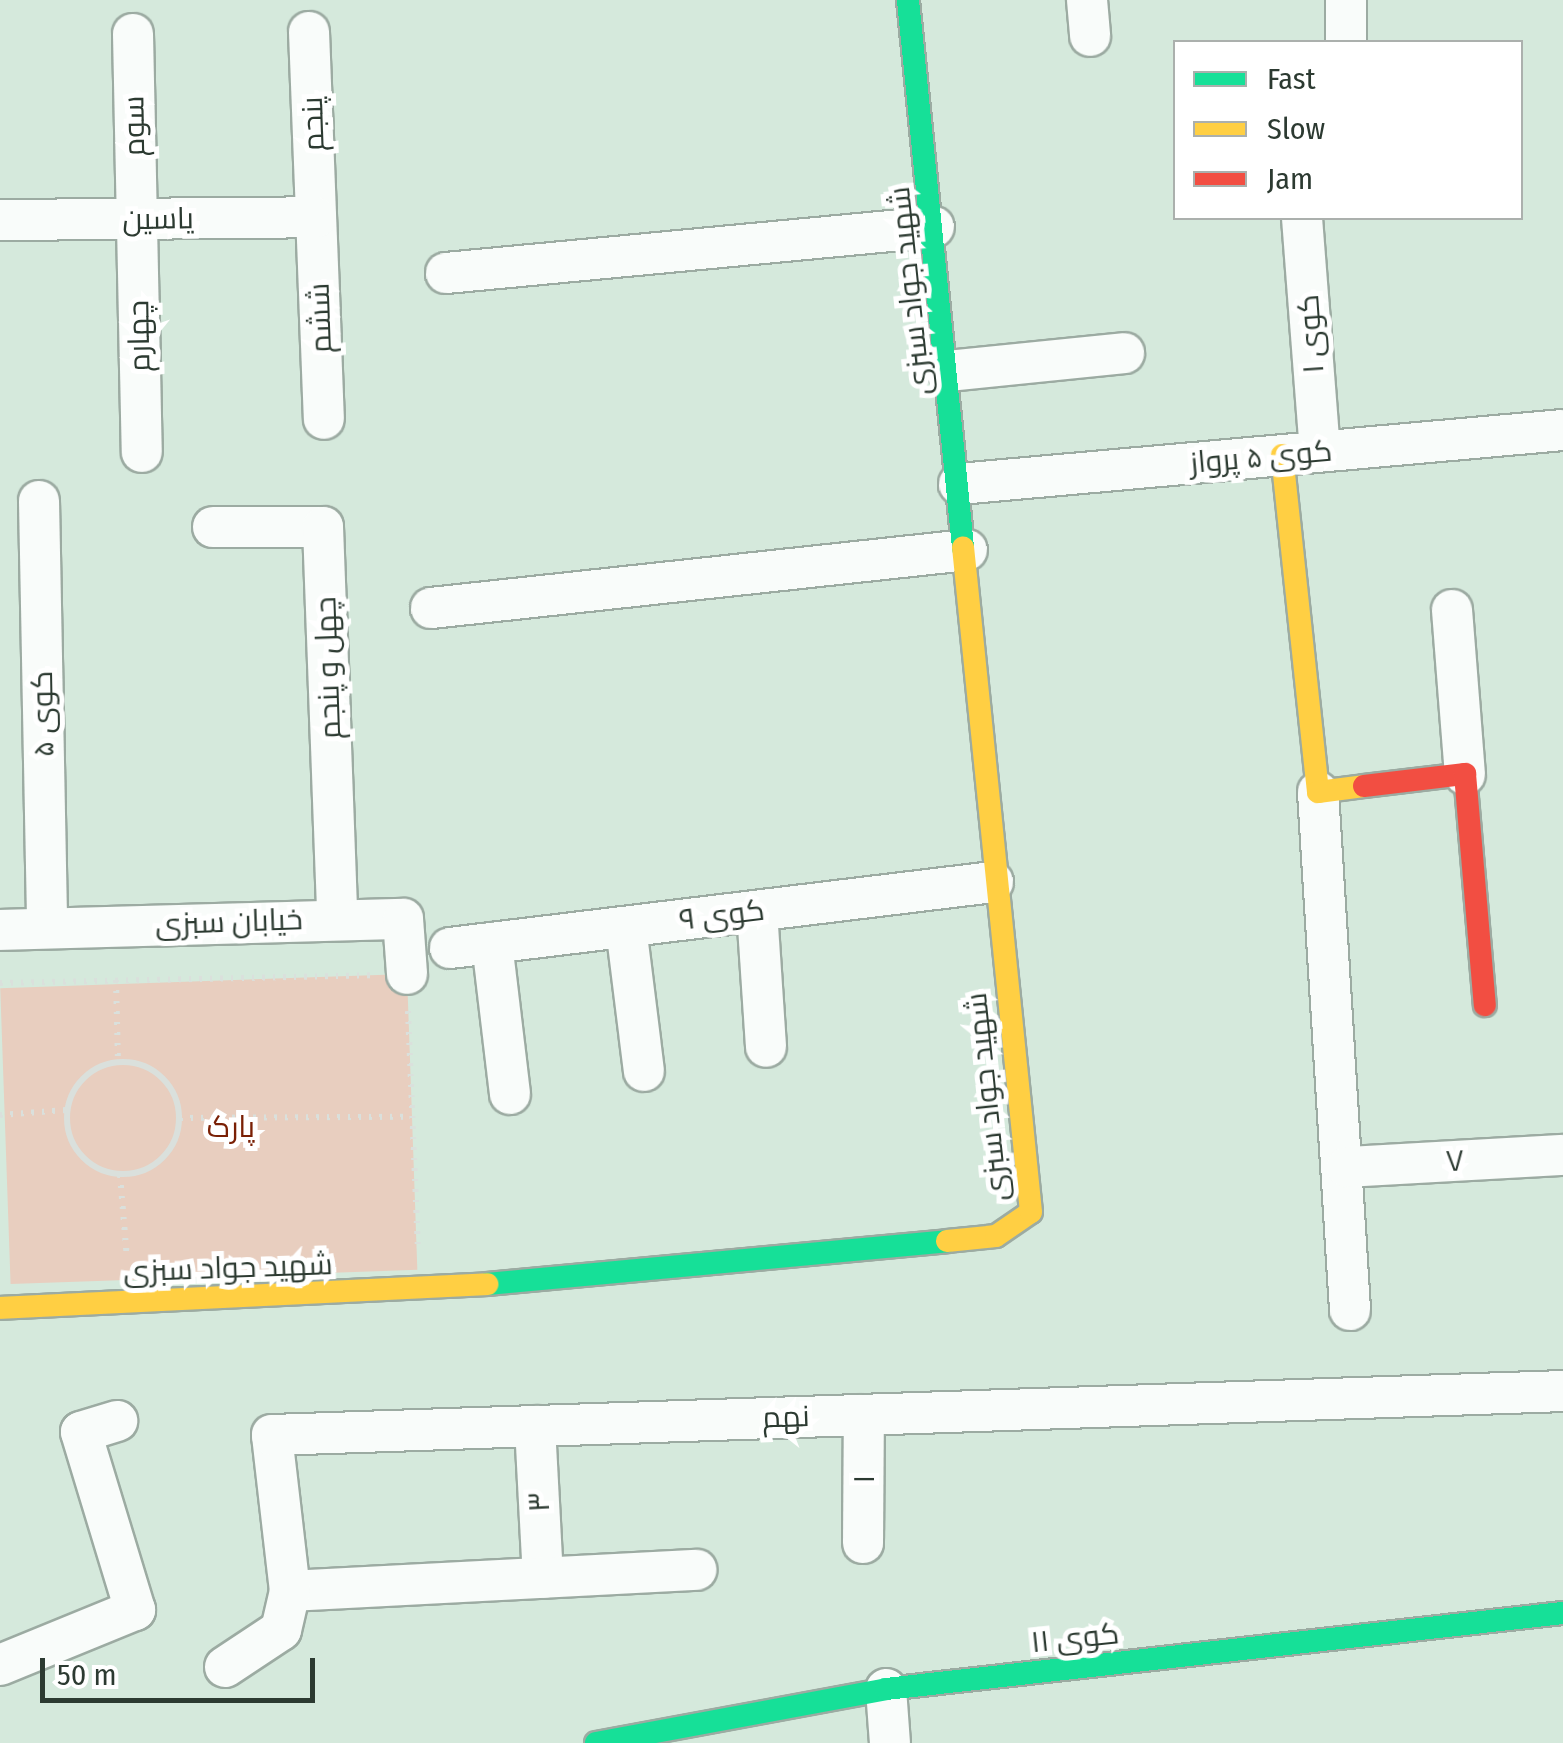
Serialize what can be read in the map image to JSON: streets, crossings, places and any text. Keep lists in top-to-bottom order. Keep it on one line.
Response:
{"streets":{"street":["پنجم","سوم","یاسین","شهید جواد سبزی","ششم","کوی ۱","چهارم","کوی ۵ پرواز","چهل و پنجم","کوی ۵","کوی ۹","خیابان سبزی","۷","نهم","۱","۳","کوی ۱۱"]},"crossings":[["پنجم","یاسین"],["پنجم","ششم"],["سوم","یاسین"],["سوم","چهارم"],["یاسین","ششم"],["یاسین","چهارم"],["شهید جواد سبزی","کوی ۵ پرواز"],["شهید جواد سبزی","کوی ۹"],["کوی ۱","کوی ۵ پرواز"],["چهل و پنجم","خیابان سبزی"],["کوی ۵","خیابان سبزی"],["نهم","۱"],["نهم","۳"]],"parks":["پارک"],"legend":["Fast","Slow","Jam"],"scale_bar":"50 m"}
